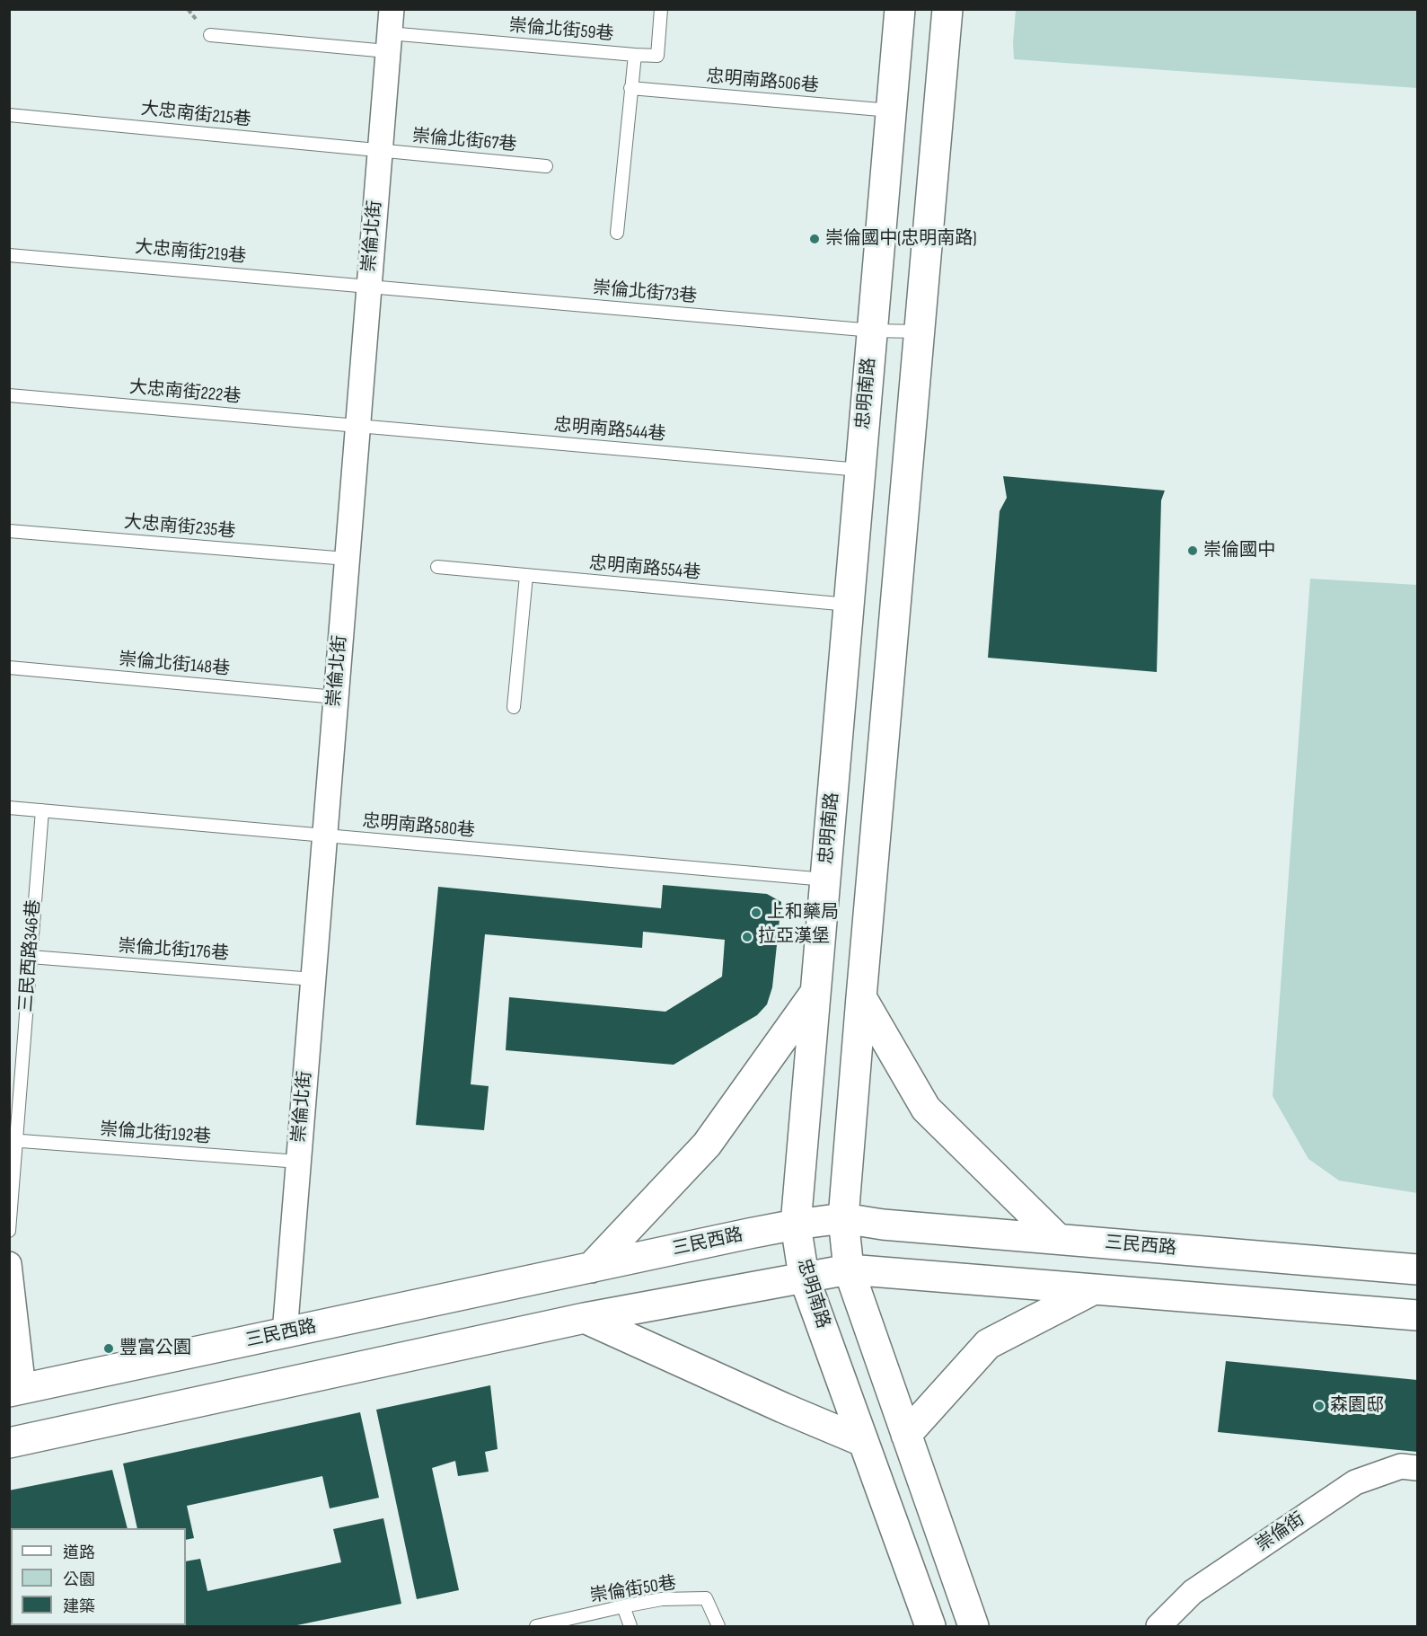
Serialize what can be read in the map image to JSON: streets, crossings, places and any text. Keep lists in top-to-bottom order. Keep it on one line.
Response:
{"streets":{"street":["崇倫北街","忠明南路","三民西路","崇倫街"],"lane":["崇倫北街59巷","忠明南路506巷","大忠南街215巷","崇倫北街67巷","大忠南街219巷","崇倫北街73巷","大忠南街222巷","忠明南路544巷","大忠南街235巷","忠明南路554巷","崇倫北街148巷","忠明南路580巷","崇倫北街176巷","三民西路346巷","崇倫北街192巷","崇倫街50巷"]},"crossings":[["崇倫北街59巷","崇倫北街"],["忠明南路506巷","忠明南路"],["大忠南街215巷","崇倫北街67巷"],["大忠南街215巷","崇倫北街"],["崇倫北街67巷","崇倫北街"],["崇倫北街","大忠南街219巷"],["崇倫北街","崇倫北街73巷"],["崇倫北街","大忠南街222巷"],["崇倫北街","忠明南路544巷"],["崇倫北街","大忠南街235巷"],["崇倫北街","崇倫北街148巷"],["崇倫北街","忠明南路580巷"],["崇倫北街","崇倫北街176巷"],["崇倫北街","崇倫北街192巷"],["崇倫北街","三民西路"],["大忠南街219巷","崇倫北街73巷"],["崇倫北街73巷","忠明南路"],["大忠南街222巷","忠明南路544巷"],["忠明南路","忠明南路544巷"],["忠明南路","忠明南路554巷"],["忠明南路","忠明南路580巷"],["忠明南路","三民西路"],["忠明南路580巷","三民西路346巷"],["崇倫北街176巷","三民西路346巷"],["三民西路346巷","崇倫北街192巷"]],"places":["崇倫國中(忠明南路)","崇倫國中","上和藥局","拉亞漢堡","豐富公園","森園邸"],"legend":["道路","公園","建築"]}
